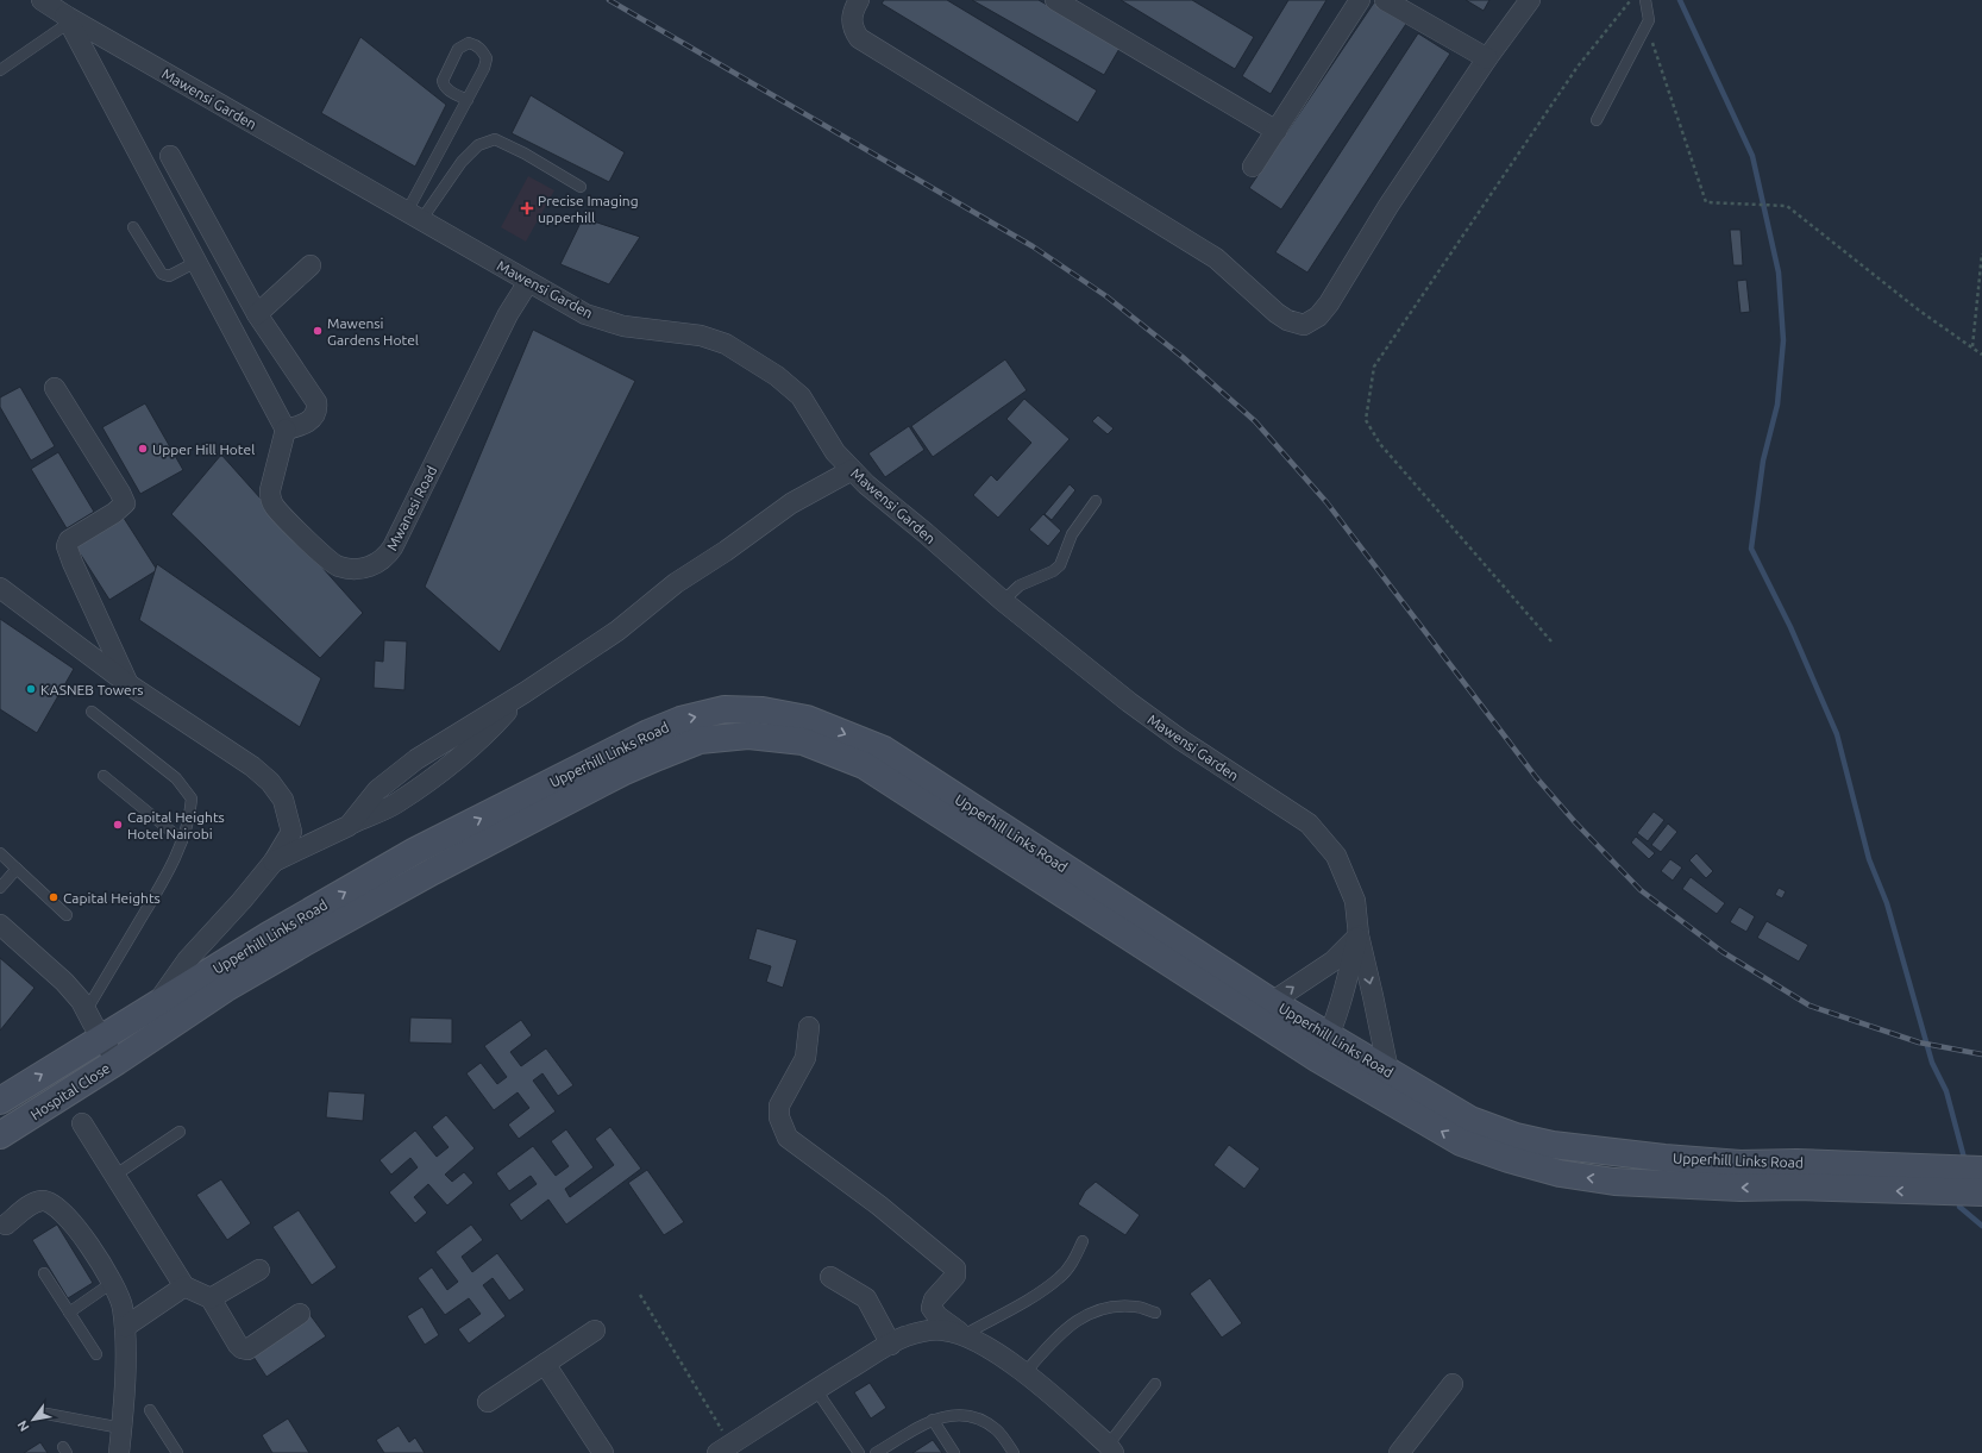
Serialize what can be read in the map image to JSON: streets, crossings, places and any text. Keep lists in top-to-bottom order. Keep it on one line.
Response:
{"streets":{"street":["Mawensi Garden","Mwanesi Road","Upperhill Links Road","Hospital Close"]},"crossings":[["Mawensi Garden","Mwanesi Road"],["Upperhill Links Road","Hospital Close"]],"places":{"health":["Precise Imaging upperhill"],"other":["Mawensi Gardens Hotel","Upper Hill Hotel","KASNEB Towers","Capital Heights Hotel Nairobi","Capital Heights"]},"north":"bottom left"}
